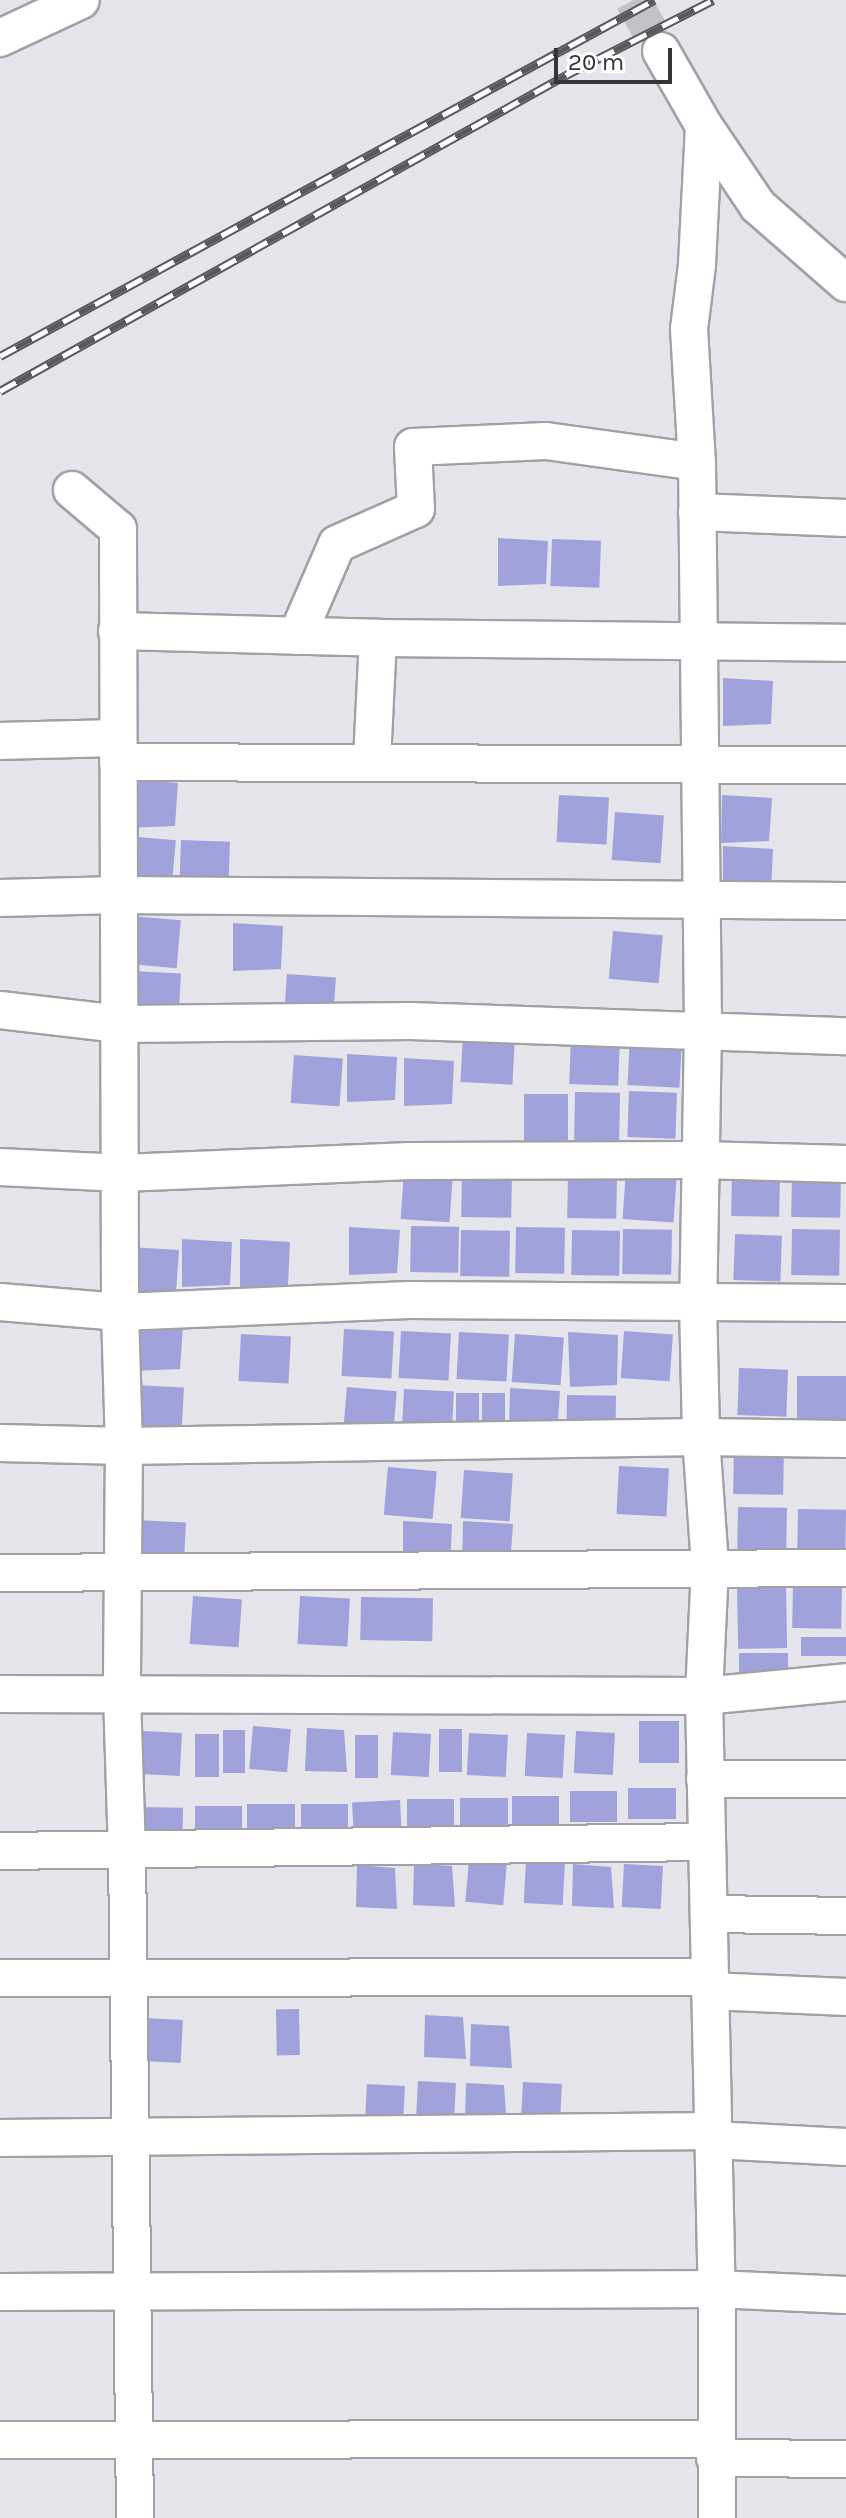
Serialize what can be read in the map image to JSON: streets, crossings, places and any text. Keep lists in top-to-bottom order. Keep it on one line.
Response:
{"scale_bar":"20 m"}
